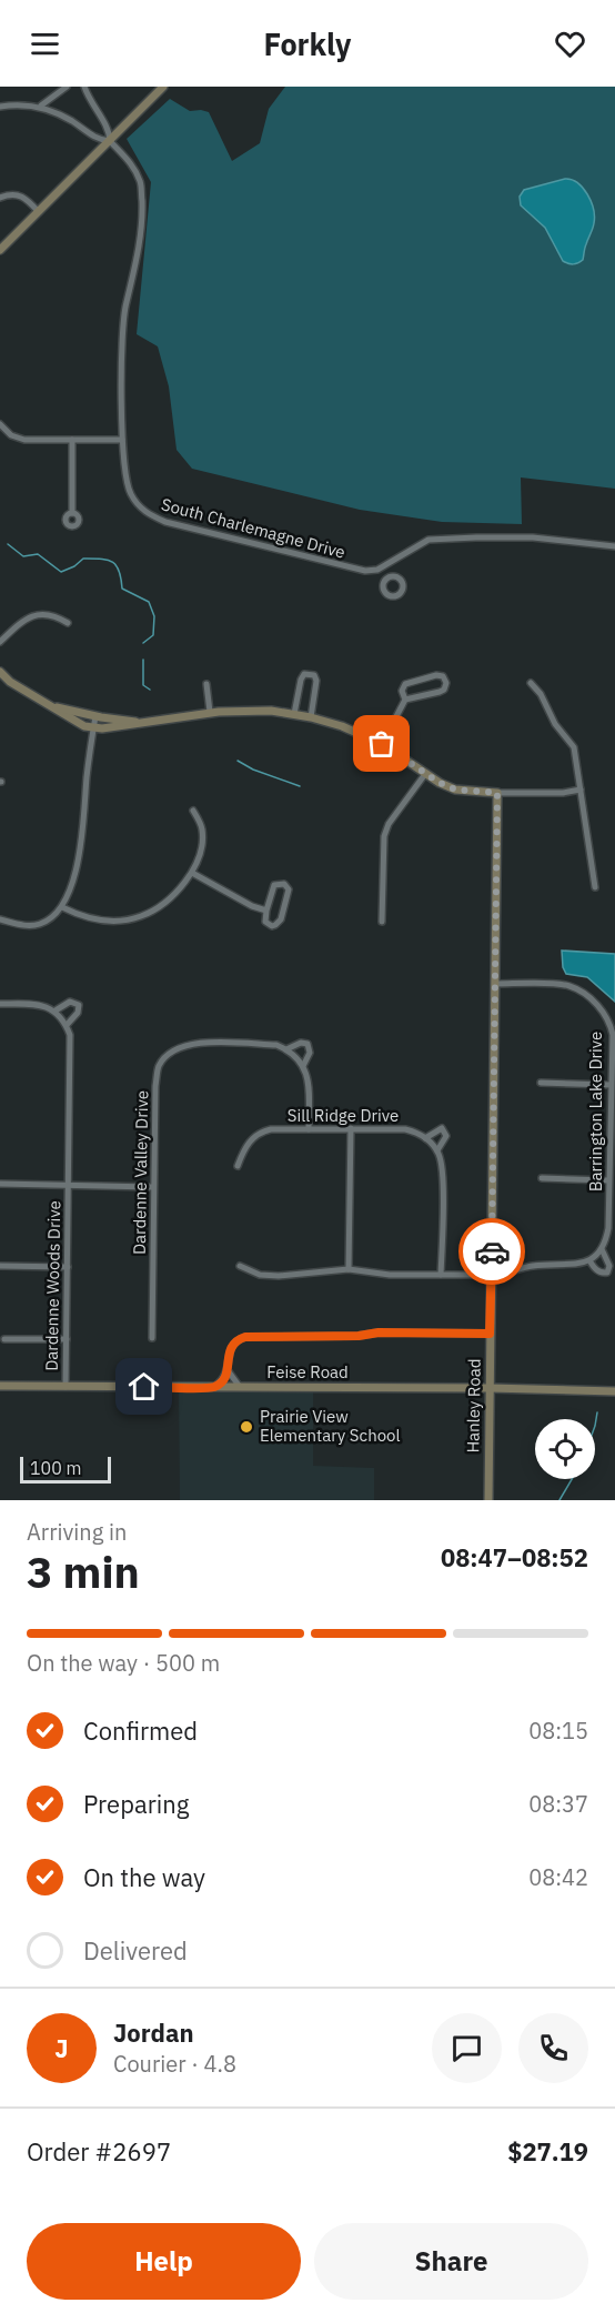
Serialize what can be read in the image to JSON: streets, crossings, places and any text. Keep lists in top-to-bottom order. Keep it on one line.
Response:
{"streets":{"street":["South Charlemagne Drive","Barrington Lake Drive","Sill Ridge Drive","Dardenne Valley Drive","Dardenne Woods Drive","Feise Road","Hanley Road"]},"crossings":[["Barrington Lake Drive","Sill Ridge Drive"],["Barrington Lake Drive","Hanley Road"],["Sill Ridge Drive","Dardenne Valley Drive"],["Dardenne Valley Drive","Dardenne Woods Drive"],["Dardenne Woods Drive","Feise Road"],["Feise Road","Hanley Road"]],"places":["Prairie View Elementary School"],"scale_bar":"100 m","page":{"header":"Forkly","scale":"100 m","heading":["3 min","Arriving in","08:47–08:52"],"panel":["Jordan","Courier · 4.8","Order #2697","$27.19"],"bar":"On the way · 500 m","list":[["Confirmed","08:15"],["Preparing","08:37"],["On the way","08:42"],"Delivered"],"round":"J","buttons":["Help","Share"]}}
